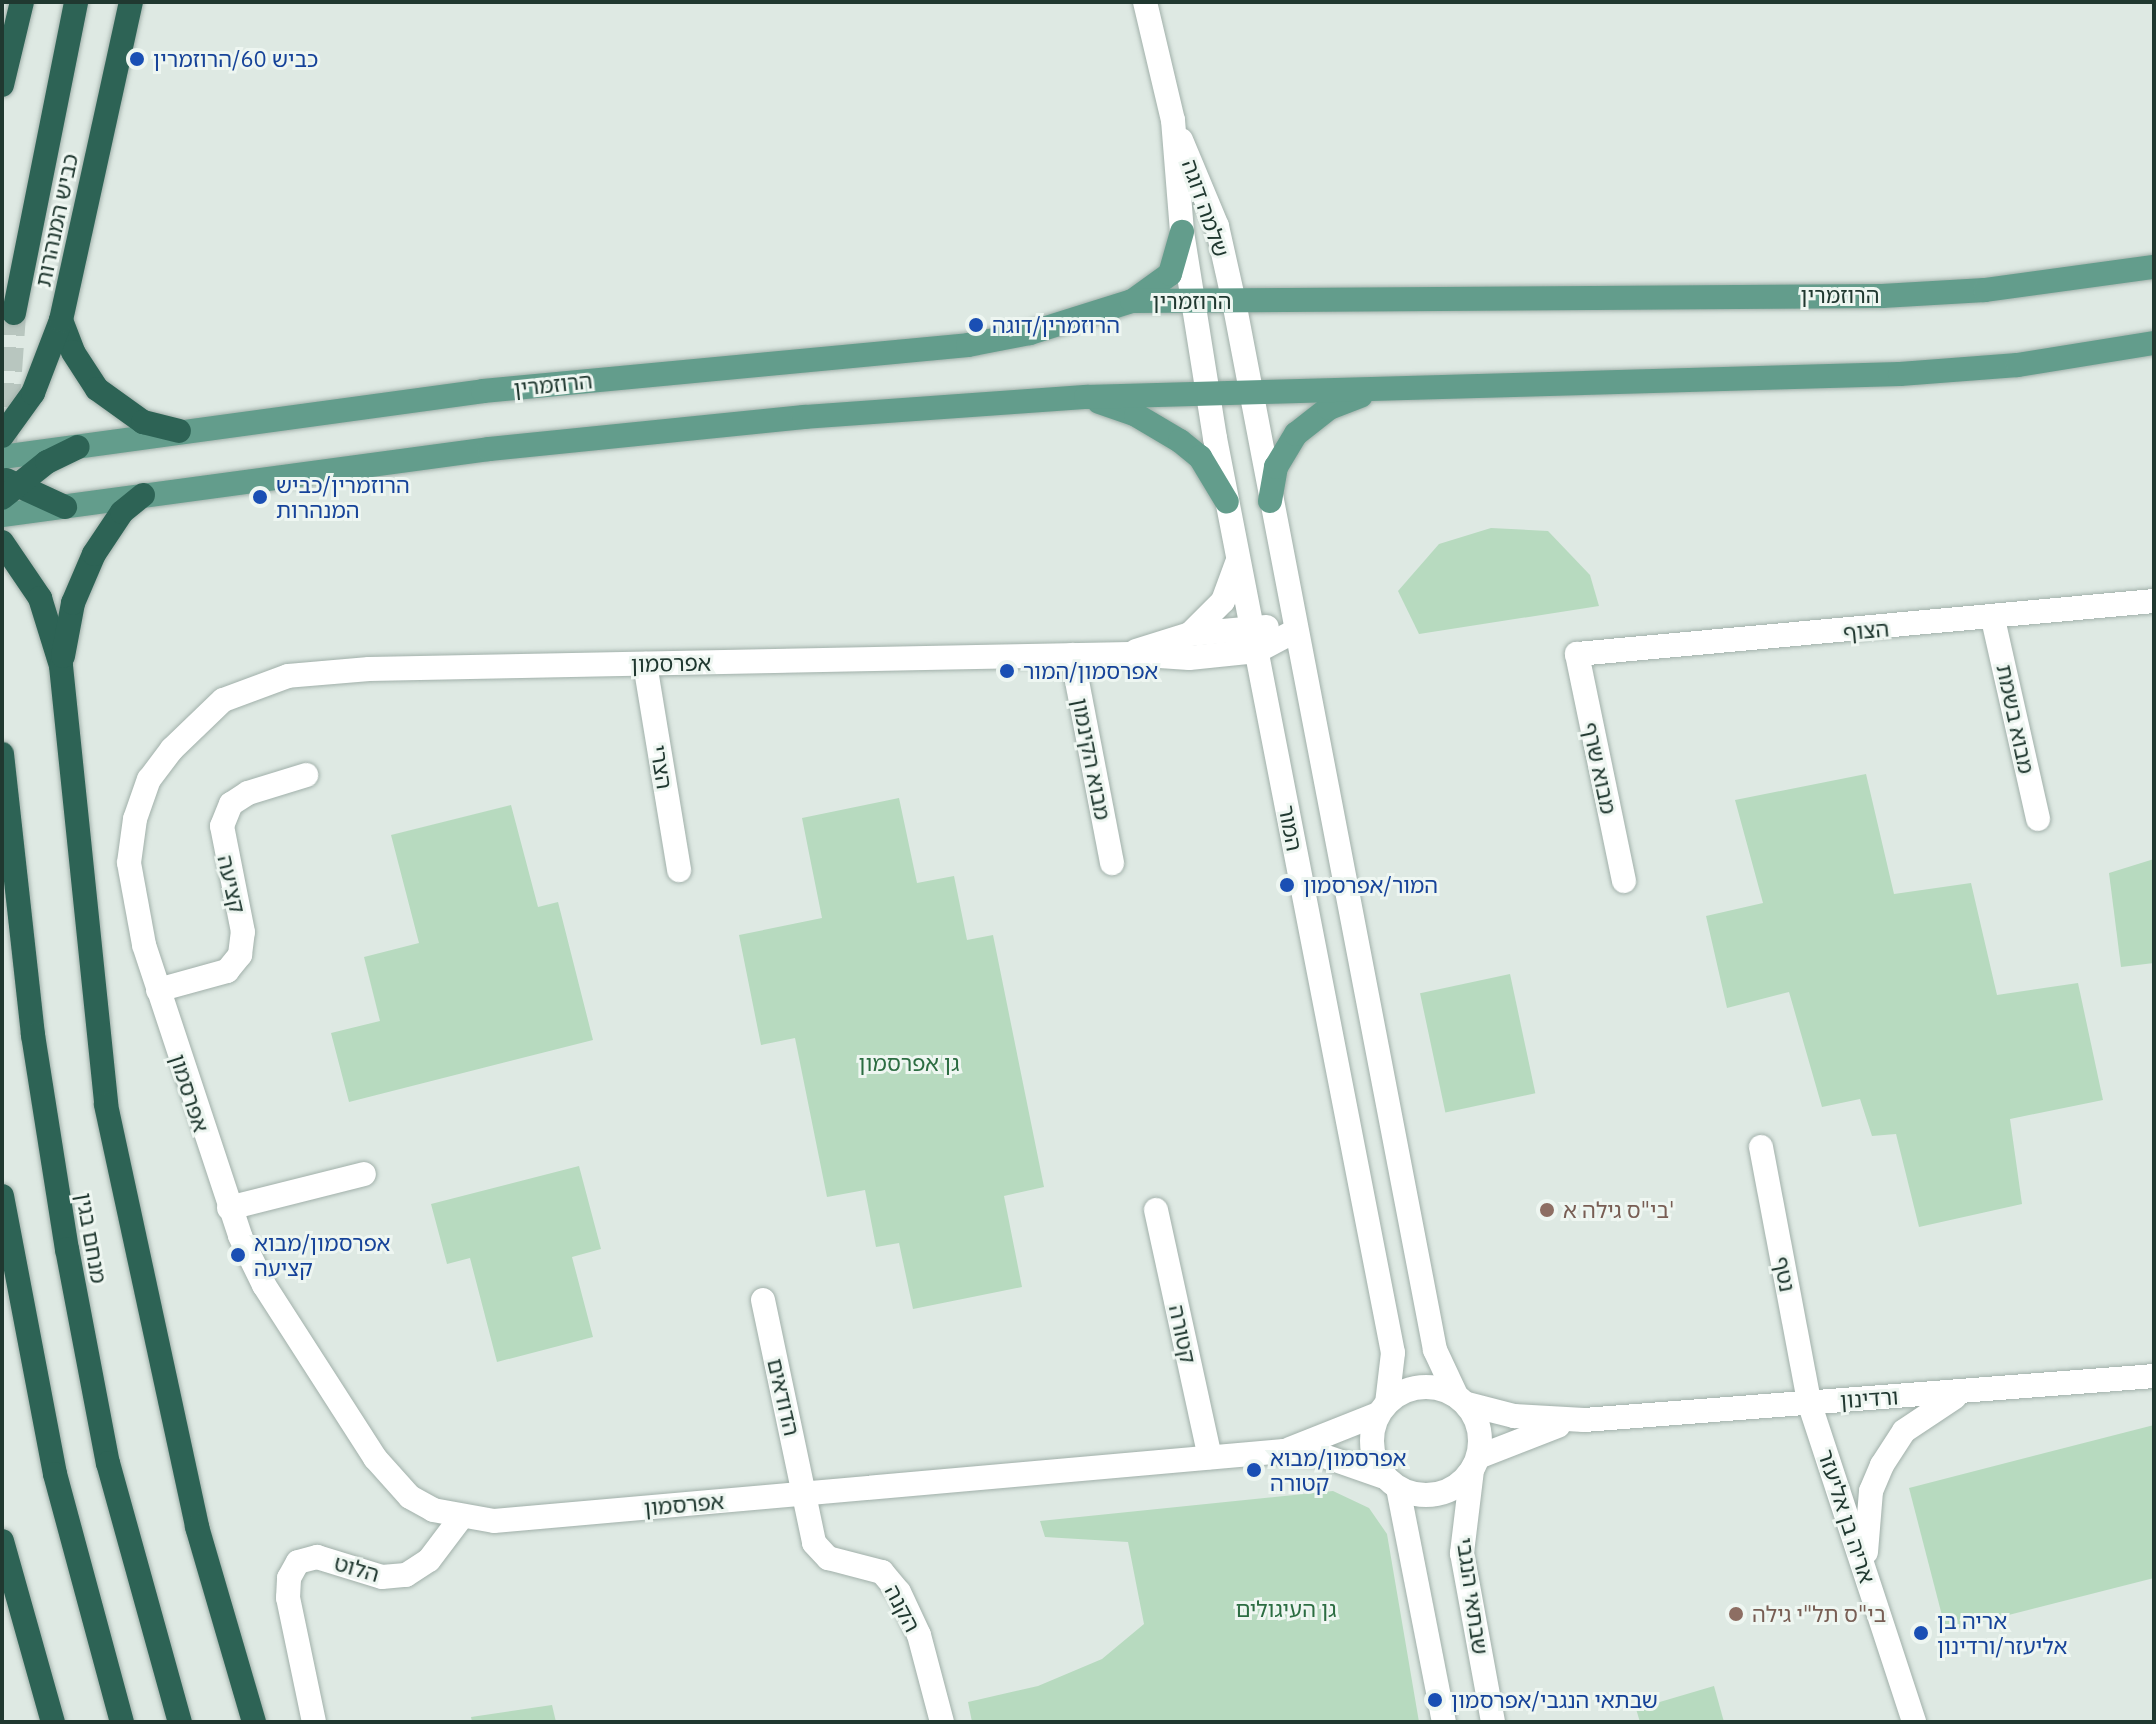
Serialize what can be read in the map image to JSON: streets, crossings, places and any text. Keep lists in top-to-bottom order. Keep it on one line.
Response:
{"streets":{"highway":["כביש המנהרות","מנחם בגין"],"main road":["הרוזמרין"],"street":["שלמה דוגה","הצוף","אפרסמון","מבוא בשמת","מבוא הקינמון","הצרי","מבוא שרף","המור","קציעה","נטף","קטורה","הדודאים","ורדינון","אריה בן אליעזר","הלוט","שבתאי הנגבי","הקנה"]},"crossings":[["שלמה דוגה","הרוזמרין"],["שלמה דוגה","המור"],["הרוזמרין","המור"],["הצוף","מבוא בשמת"],["הצוף","מבוא שרף"],["אפרסמון","מבוא הקינמון"],["אפרסמון","הצרי"],["אפרסמון","המור"],["אפרסמון","קציעה"],["אפרסמון","קטורה"],["אפרסמון","הדודאים"],["אפרסמון","ורדינון"],["אפרסמון","הלוט"],["אפרסמון","שבתאי הנגבי"],["אפרסמון","הקנה"],["המור","ורדינון"],["המור","שבתאי הנגבי"],["נטף","ורדינון"],["נטף","אריה בן אליעזר"],["הדודאים","הקנה"],["ורדינון","אריה בן אליעזר"],["ורדינון","שבתאי הנגבי"]],"parks":["גן אפרסמון","גן העיגולים"],"places":["כביש 60/הרוזמרין","הרוזמרין/דוגה","הרוזמרין/כביש המנהרות","אפרסמון/המור","המור/אפרסמון","בי\"ס גילה א'","אפרסמון/מבוא קציעה","אפרסמון/מבוא קטורה","בי\"ס תל\"י גילה","אריה בן אליעזר/ורדינון","שבתאי הנגבי/אפרסמון"]}
